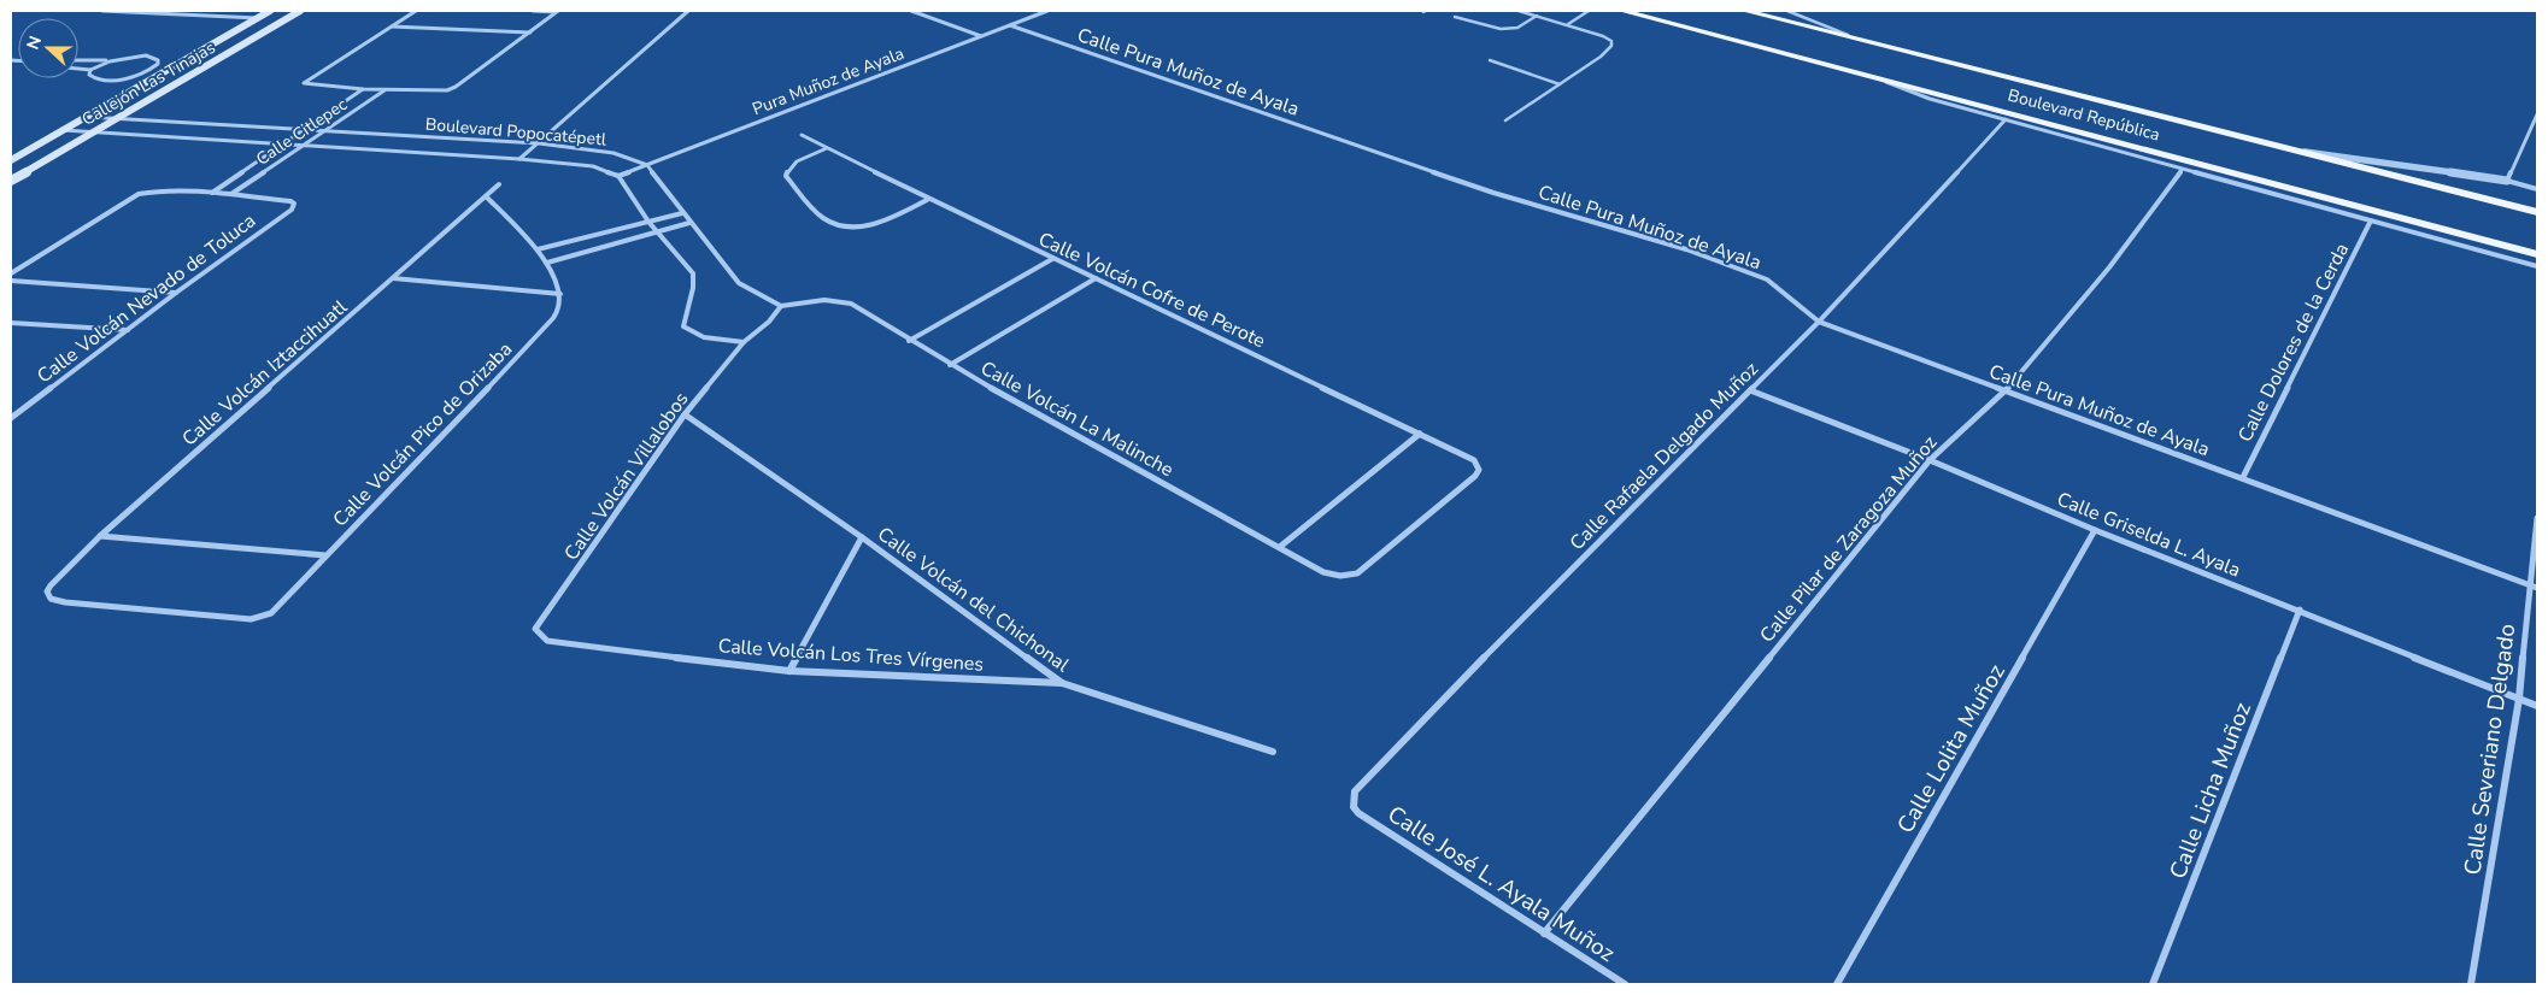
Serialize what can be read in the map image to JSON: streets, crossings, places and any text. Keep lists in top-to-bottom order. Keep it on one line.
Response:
{"streets":{"main road":["Callejón Las Tinajas","Boulevard República"],"street":["Calle Pura Muñoz de Ayala","Pura Muñoz de Ayala","Calle Citlepec","Boulevard Popocatépetl","Calle Volcán Cofre de Perote","Calle Volcán Nevado de Toluca","Calle Dolores de la Cerda","Calle Volcán Iztaccihuatl","Calle Volcán La Malinche","Calle Volcán Pico de Orizaba","Calle Rafaela Delgado Muñoz","Calle Volcán Villalobos","Calle Griselda L. Ayala","Calle Pilar de Zaragoza Muñoz","Calle Volcán del Chichonal","Calle Volcán Los Tres Vírgenes","Calle Lolita Muñoz","Calle Severiano Delgado","Calle Licha Muñoz","Calle José L. Ayala Muñoz"]},"crossings":[["Calle Pura Muñoz de Ayala","Pura Muñoz de Ayala"],["Calle Pura Muñoz de Ayala","Calle Dolores de la Cerda"],["Calle Pura Muñoz de Ayala","Calle Rafaela Delgado Muñoz"],["Calle Pura Muñoz de Ayala","Calle Pilar de Zaragoza Muñoz"],["Calle Pura Muñoz de Ayala","Calle Severiano Delgado"],["Pura Muñoz de Ayala","Boulevard Popocatépetl"],["Callejón Las Tinajas","Boulevard Popocatépetl"],["Calle Citlepec","Boulevard Popocatépetl"],["Calle Citlepec","Calle Volcán Nevado de Toluca"],["Calle Volcán Cofre de Perote","Calle Volcán La Malinche"],["Calle Volcán Iztaccihuatl","Calle Volcán Pico de Orizaba"],["Calle Rafaela Delgado Muñoz","Calle Griselda L. Ayala"],["Calle Rafaela Delgado Muñoz","Calle José L. Ayala Muñoz"],["Calle Volcán Villalobos","Calle Volcán del Chichonal"],["Calle Volcán Villalobos","Calle Volcán Los Tres Vírgenes"],["Calle Griselda L. Ayala","Calle Pilar de Zaragoza Muñoz"],["Calle Griselda L. Ayala","Calle Lolita Muñoz"],["Calle Griselda L. Ayala","Calle Severiano Delgado"],["Calle Griselda L. Ayala","Calle Licha Muñoz"],["Calle Pilar de Zaragoza Muñoz","Calle José L. Ayala Muñoz"],["Calle Volcán del Chichonal","Calle Volcán Los Tres Vírgenes"]],"north":"left"}
